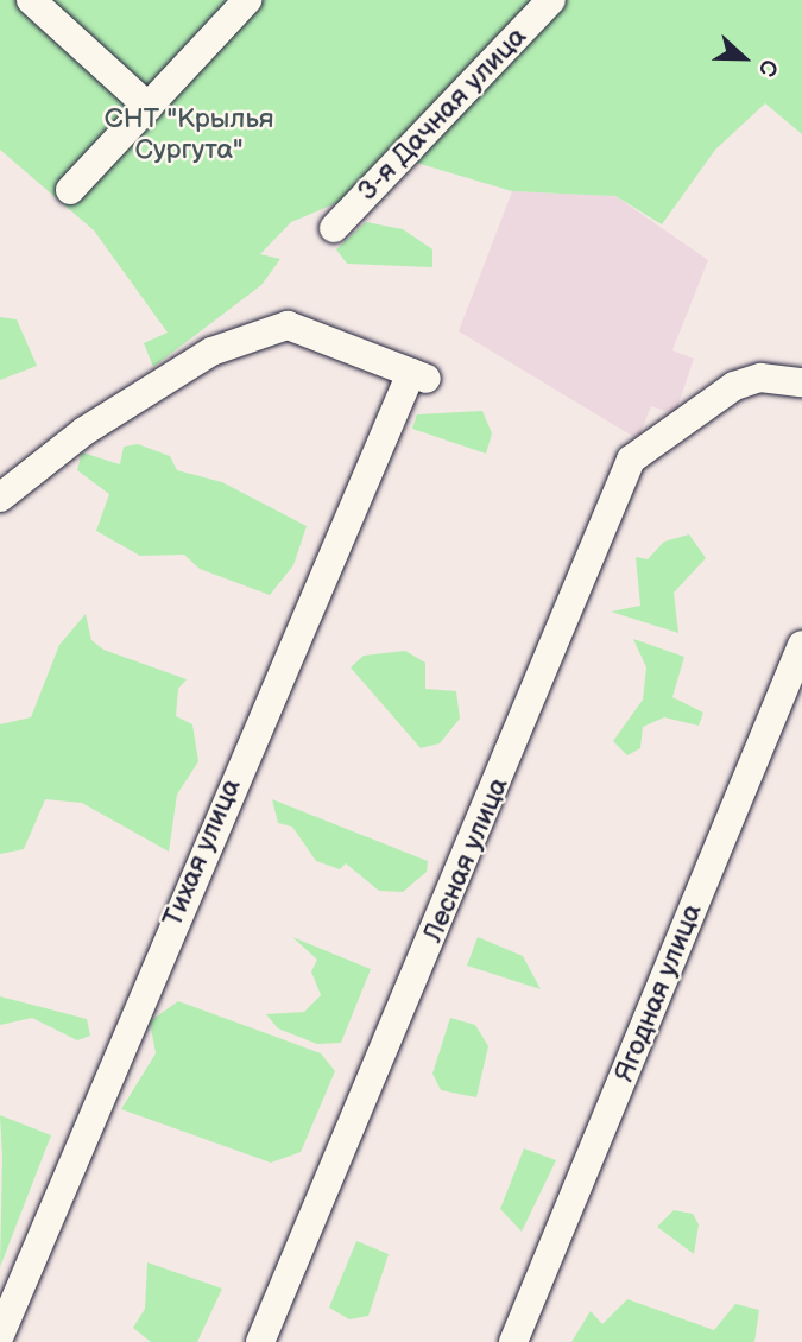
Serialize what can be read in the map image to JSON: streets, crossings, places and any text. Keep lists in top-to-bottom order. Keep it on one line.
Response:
{"streets":{"street":["3-я Дачная улица","Тихая улица","Лесная улица","Ягодная улица"]},"parks":["CНТ \"Крылья Сургута\""],"north":"right"}
